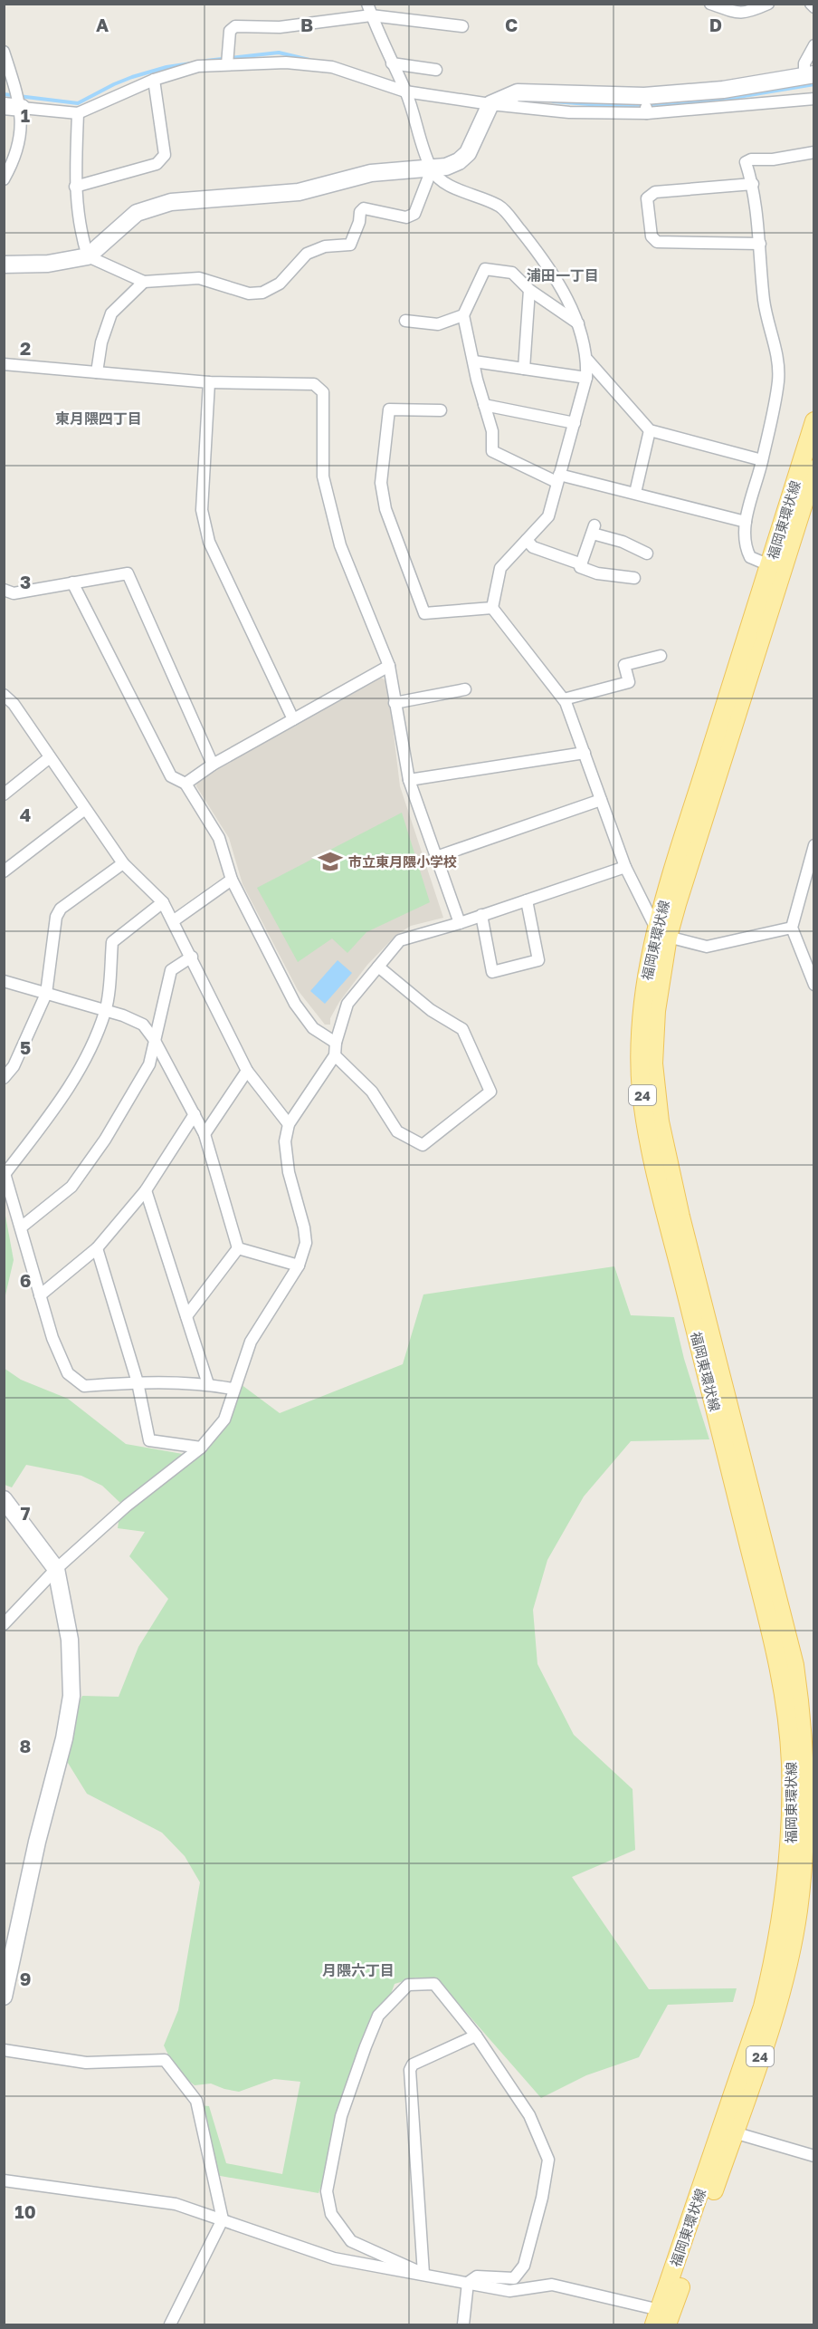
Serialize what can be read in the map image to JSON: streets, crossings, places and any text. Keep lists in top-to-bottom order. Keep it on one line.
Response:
{"streets":{"main road":["福岡東環状線","24"]},"districts":["浦田一丁目","東月隈四丁目","月隈六丁目"],"places":{"school or university":["市立東月隈小学校"]},"grid":{"columns":["A","B","C","D"],"rows":["1","2","3","4","5","6","7","8","9","10"]}}
